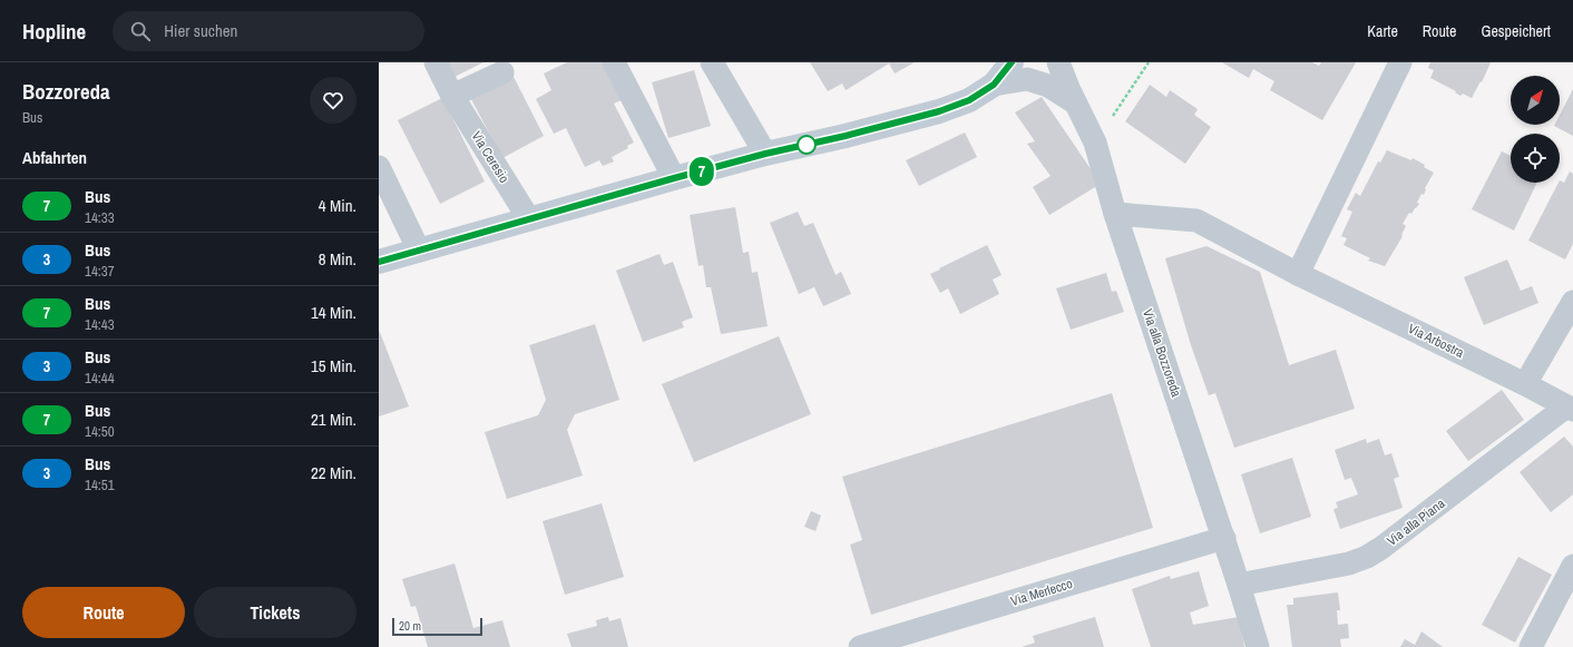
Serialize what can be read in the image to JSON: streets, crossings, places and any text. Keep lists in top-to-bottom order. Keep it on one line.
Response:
{"streets":{"street":["Via Ceresio","Via Arbostra","Via alla Bozzoreda","Via alla Piana","Via Merlecco"]},"crossings":[["Via Arbostra","Via alla Bozzoreda"],["Via Arbostra","Via alla Piana"],["Via alla Bozzoreda","Via alla Piana"],["Via alla Bozzoreda","Via Merlecco"]],"lines":["bus line 7"],"scale_bar":"20 m","north":"top right","page":{"header":"Hopline","search":"Hier suchen","nav":["Karte","Route","Gespeichert"],"heading":[["Bozzoreda","Bus"],"Abfahrten"],"on_map":"7","list":[{"mark":"7","name":"Bus","note":"14:33","value":"4 Min."},{"mark":"3","name":"Bus","note":"14:37","value":"8 Min."},{"mark":"7","name":"Bus","note":"14:43","value":"14 Min."},{"mark":"3","name":"Bus","note":"14:44","value":"15 Min."},{"mark":"7","name":"Bus","note":"14:50","value":"21 Min."},{"mark":"3","name":"Bus","note":"14:51","value":"22 Min."}],"buttons":["Route","Tickets"],"scale":"20 m"}}
